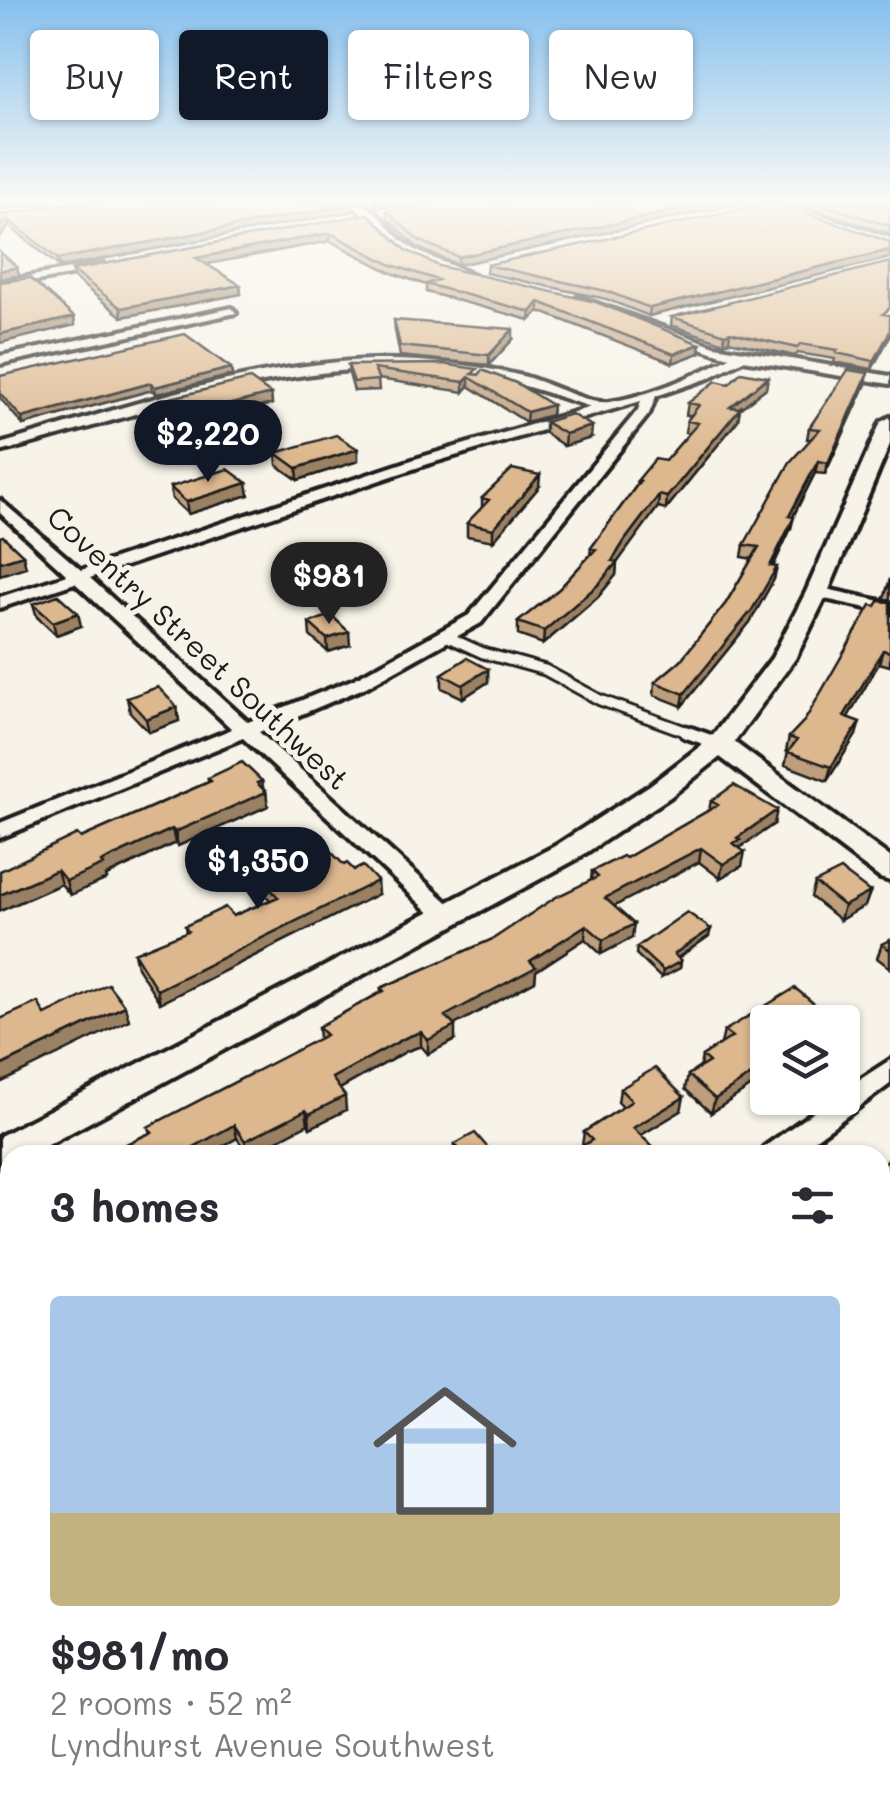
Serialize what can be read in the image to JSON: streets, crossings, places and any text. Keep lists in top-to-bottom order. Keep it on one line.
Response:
{"streets":{"street":["Coventry Street Southwest"]},"page":{"chip":["Buy","Rent","Filters","New"],"price":["$2,220","$981","$1,350"],"heading":"3 homes","list":[{"name":"$981/mo","note":"2 rooms · 52 m² · Lyndhurst Avenue Southwest"}]}}
